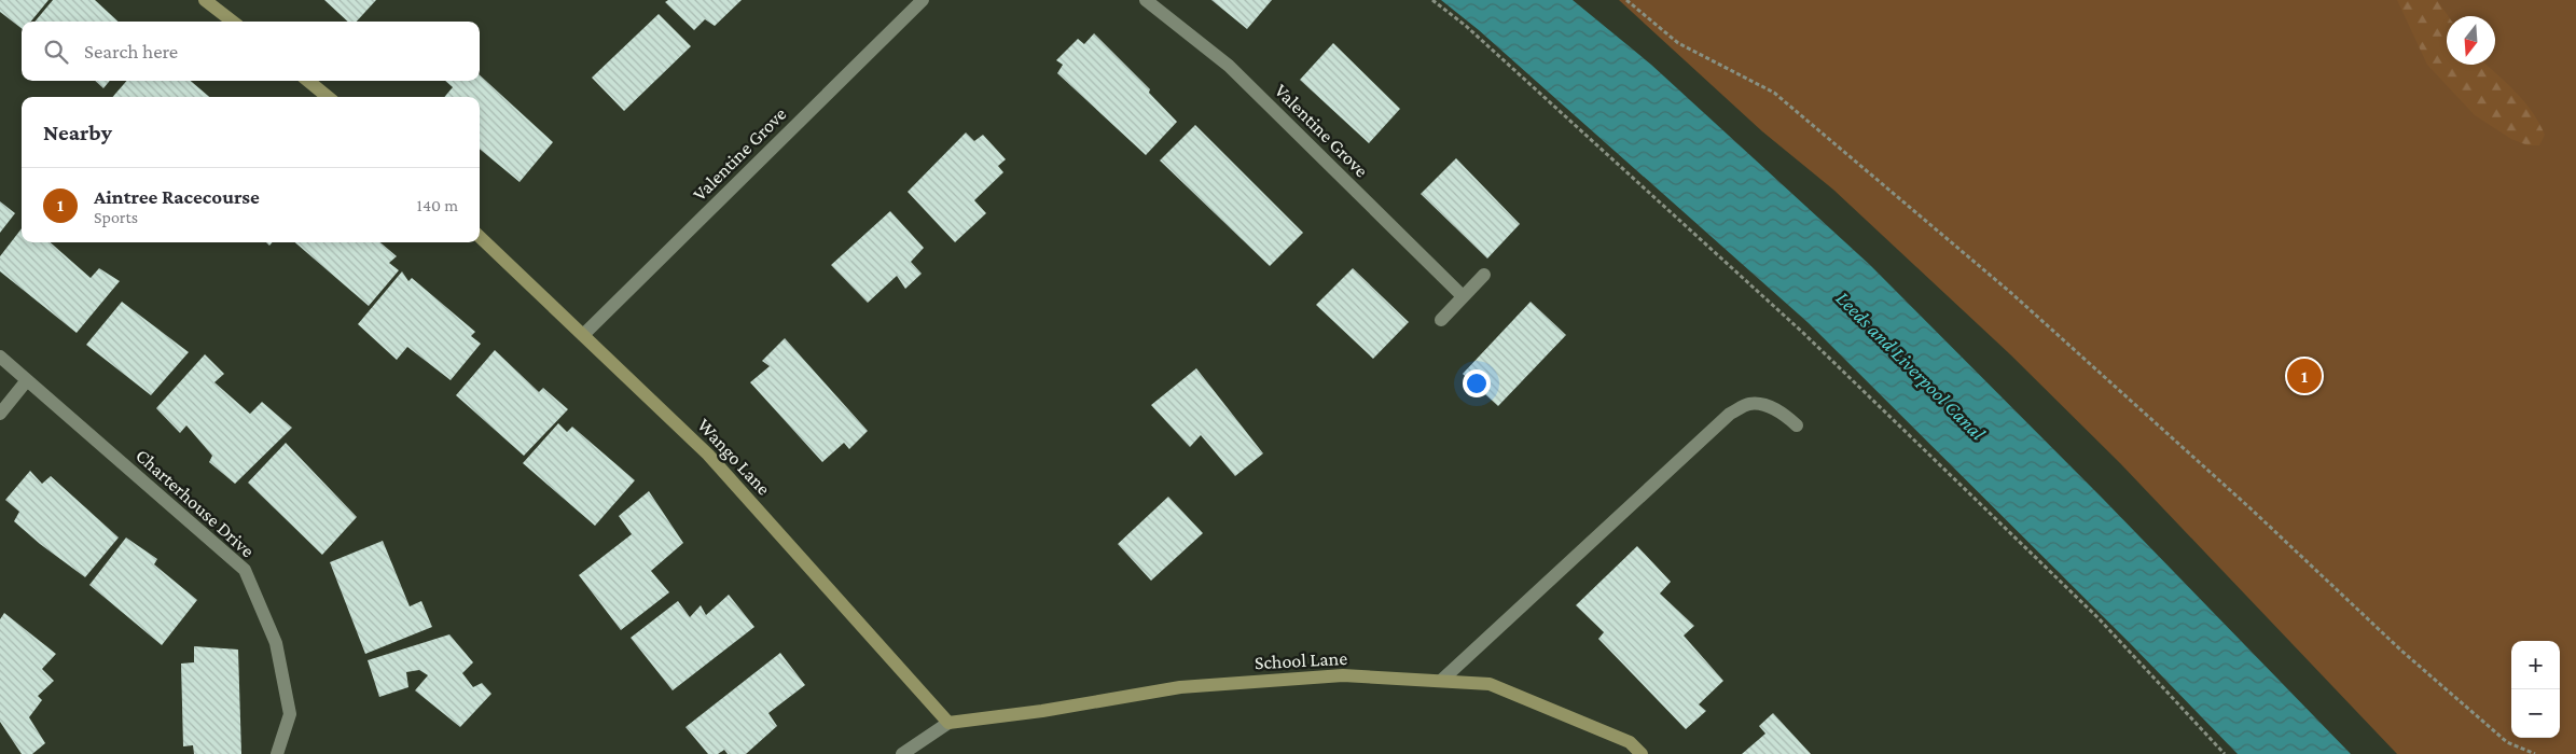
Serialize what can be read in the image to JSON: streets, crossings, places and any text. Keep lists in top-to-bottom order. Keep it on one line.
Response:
{"streets":{"main road":["Wango Lane","School Lane"],"street":["Valentine Grove","Charterhouse Drive"]},"crossings":[["Valentine Grove","Wango Lane"],["Wango Lane","School Lane"]],"water":["Leeds and Liverpool Canal"],"north":"bottom","page":{"search":"Search here","heading":"Nearby","list":[{"mark":"1","name":"Aintree Racecourse","note":"Sports","value":"140 m"}],"pins":"1","map_buttons":["+","−"]}}
